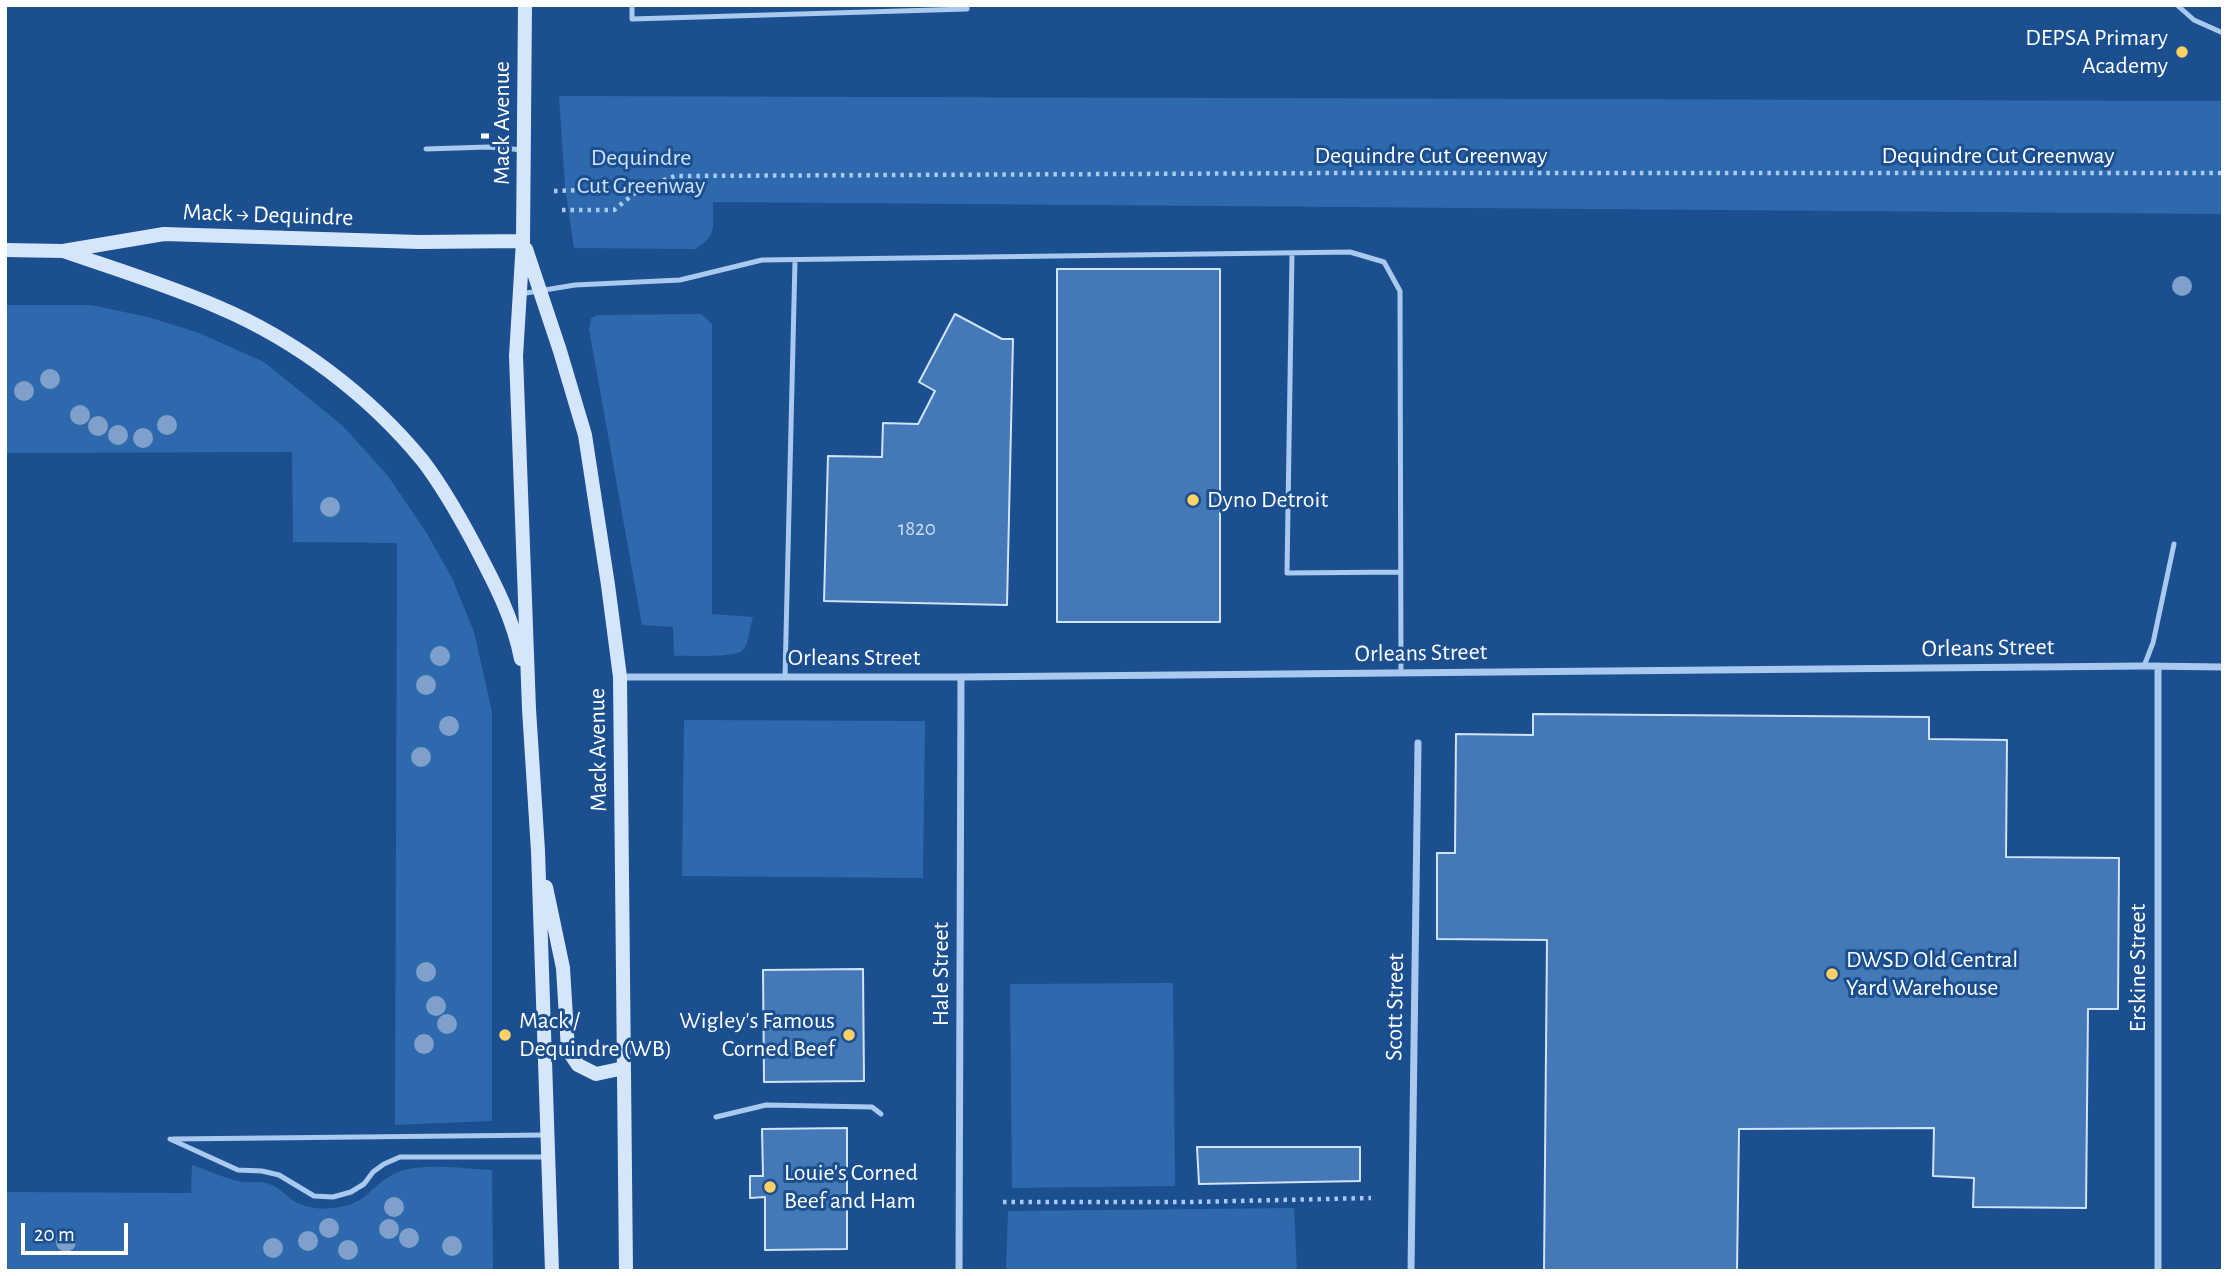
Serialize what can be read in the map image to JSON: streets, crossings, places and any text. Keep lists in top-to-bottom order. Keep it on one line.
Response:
{"streets":{"main road":["Mack Avenue","Mack → Dequindre"],"street":["Orleans Street","Erskine Street","Hale Street","Scott Street"],"path":["Dequindre Cut Greenway"]},"crossings":[["Mack Avenue","Mack → Dequindre"],["Mack Avenue","Orleans Street"],["Orleans Street","Erskine Street"],["Orleans Street","Hale Street"]],"parks":["Dequindre Cut Greenway"],"places":["DEPSA Primary Academy","Dyno Detroit","DWSD Old Central Yard Warehouse","Mack / Dequindre (WB)","Wigley's Famous Corned Beef","Louie's Corned Beef and Ham"],"house_numbers":["1820"],"scale_bar":"20 m"}
